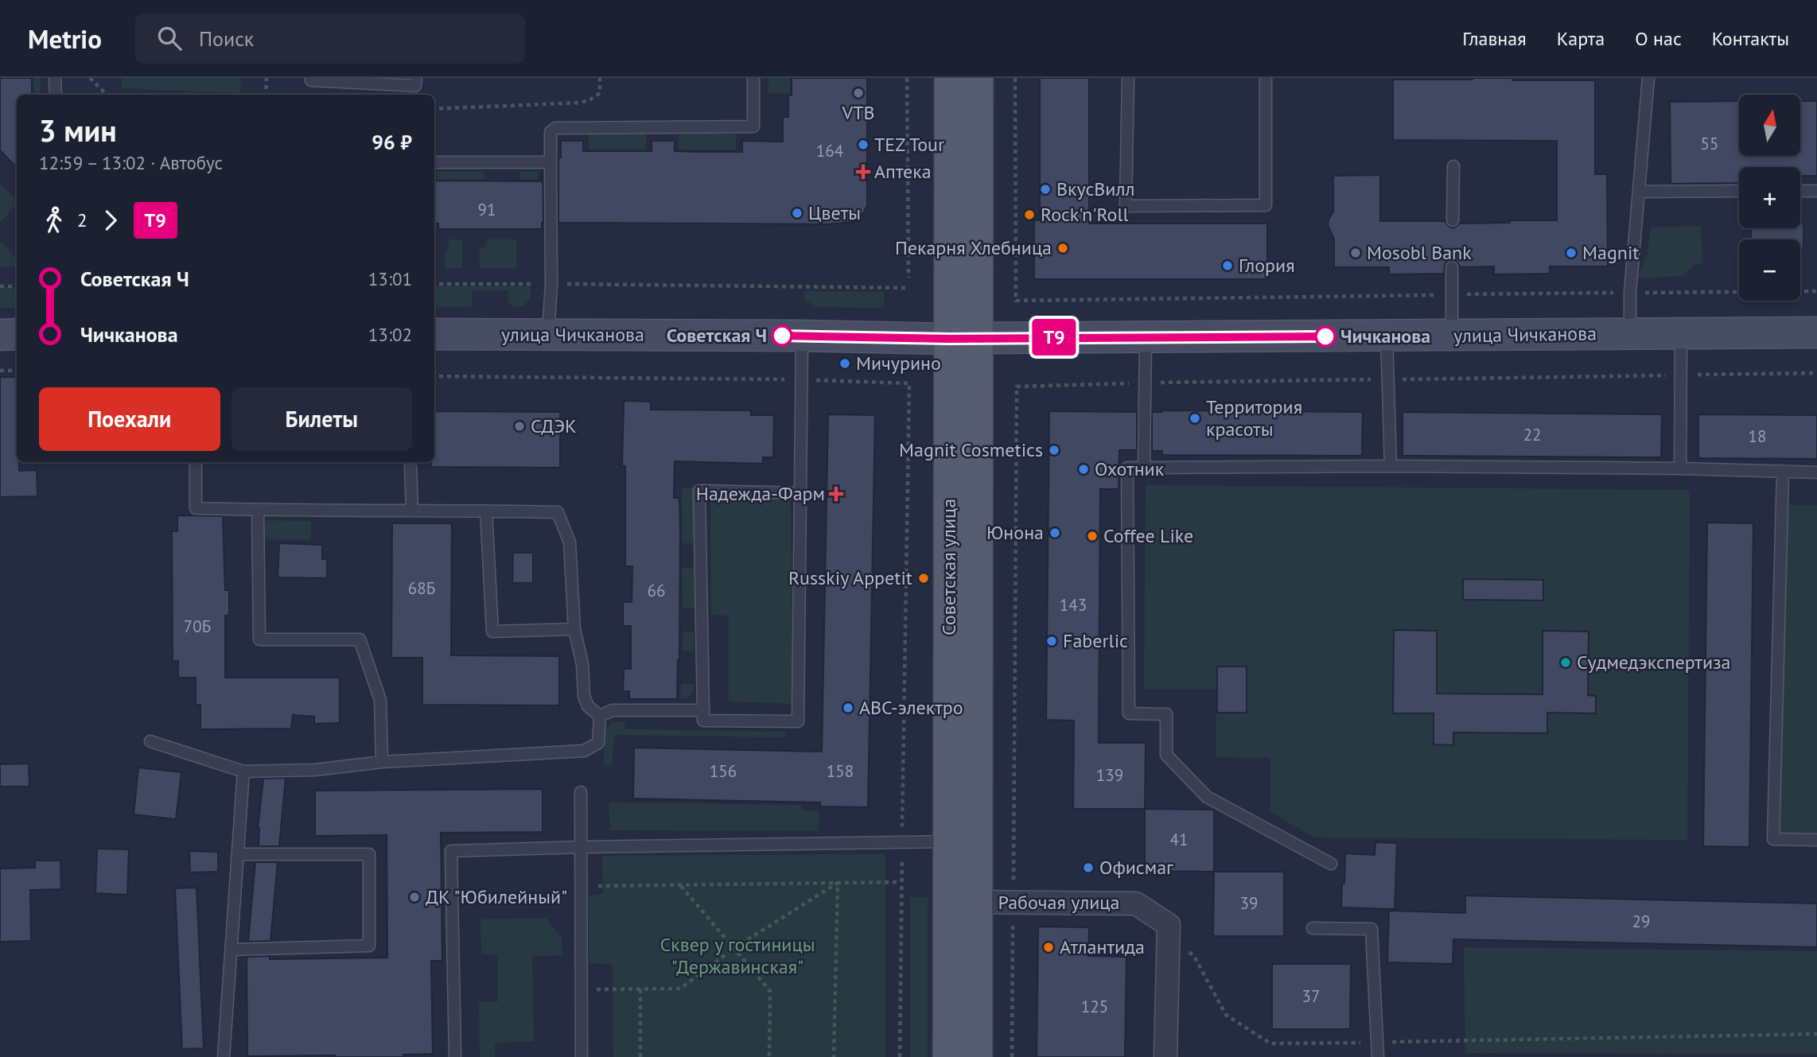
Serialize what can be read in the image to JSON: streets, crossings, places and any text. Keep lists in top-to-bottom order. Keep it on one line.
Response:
{"streets":{"main road":["улица Чичканова","Советская улица"],"street":["Рабочая улица"]},"crossings":[["улица Чичканова","Советская улица"]],"parks":["Сквер у гостиницы \"Державинская\""],"places":{"other":["VTB","TEZ Tour","ВкусВилл","Цветы","Rock'n'Roll","Пекарня Хлебница","Mosobl Bank","Magnit","Глория","Советская Ч","Чичканова","Мичурино","Территория красоты","СДЭК","Magnit Cosmetics","Охотник","Юнона","Coffee Like","Russkiy Appetit","Faberlic","Судмедэкспертиза","АВС-электро","Офисмаг","ДК \"Юбилейный\"","Атлантида"],"health":["Аптека","Надежда-Фарм"]},"lines":["bus line Т9"],"house_numbers":["55","164","91","22","18","68Б","66","143","70Б","156","158","139","41","39","29","37","125"],"north":"top","page":{"header":"Metrio","search":"Поиск","nav":["Главная","Карта","О нас","Контакты"],"on_map":"Т9","map_buttons":["+","−"],"heading":["3 мин","12:59 – 13:02 · Автобус","96 ₽"],"legs":["2","Т9"],"list":[{"name":"Советская Ч","value":"13:01"},{"name":"Чичканова","value":"13:02"}],"buttons":["Поехали","Билеты"]}}
